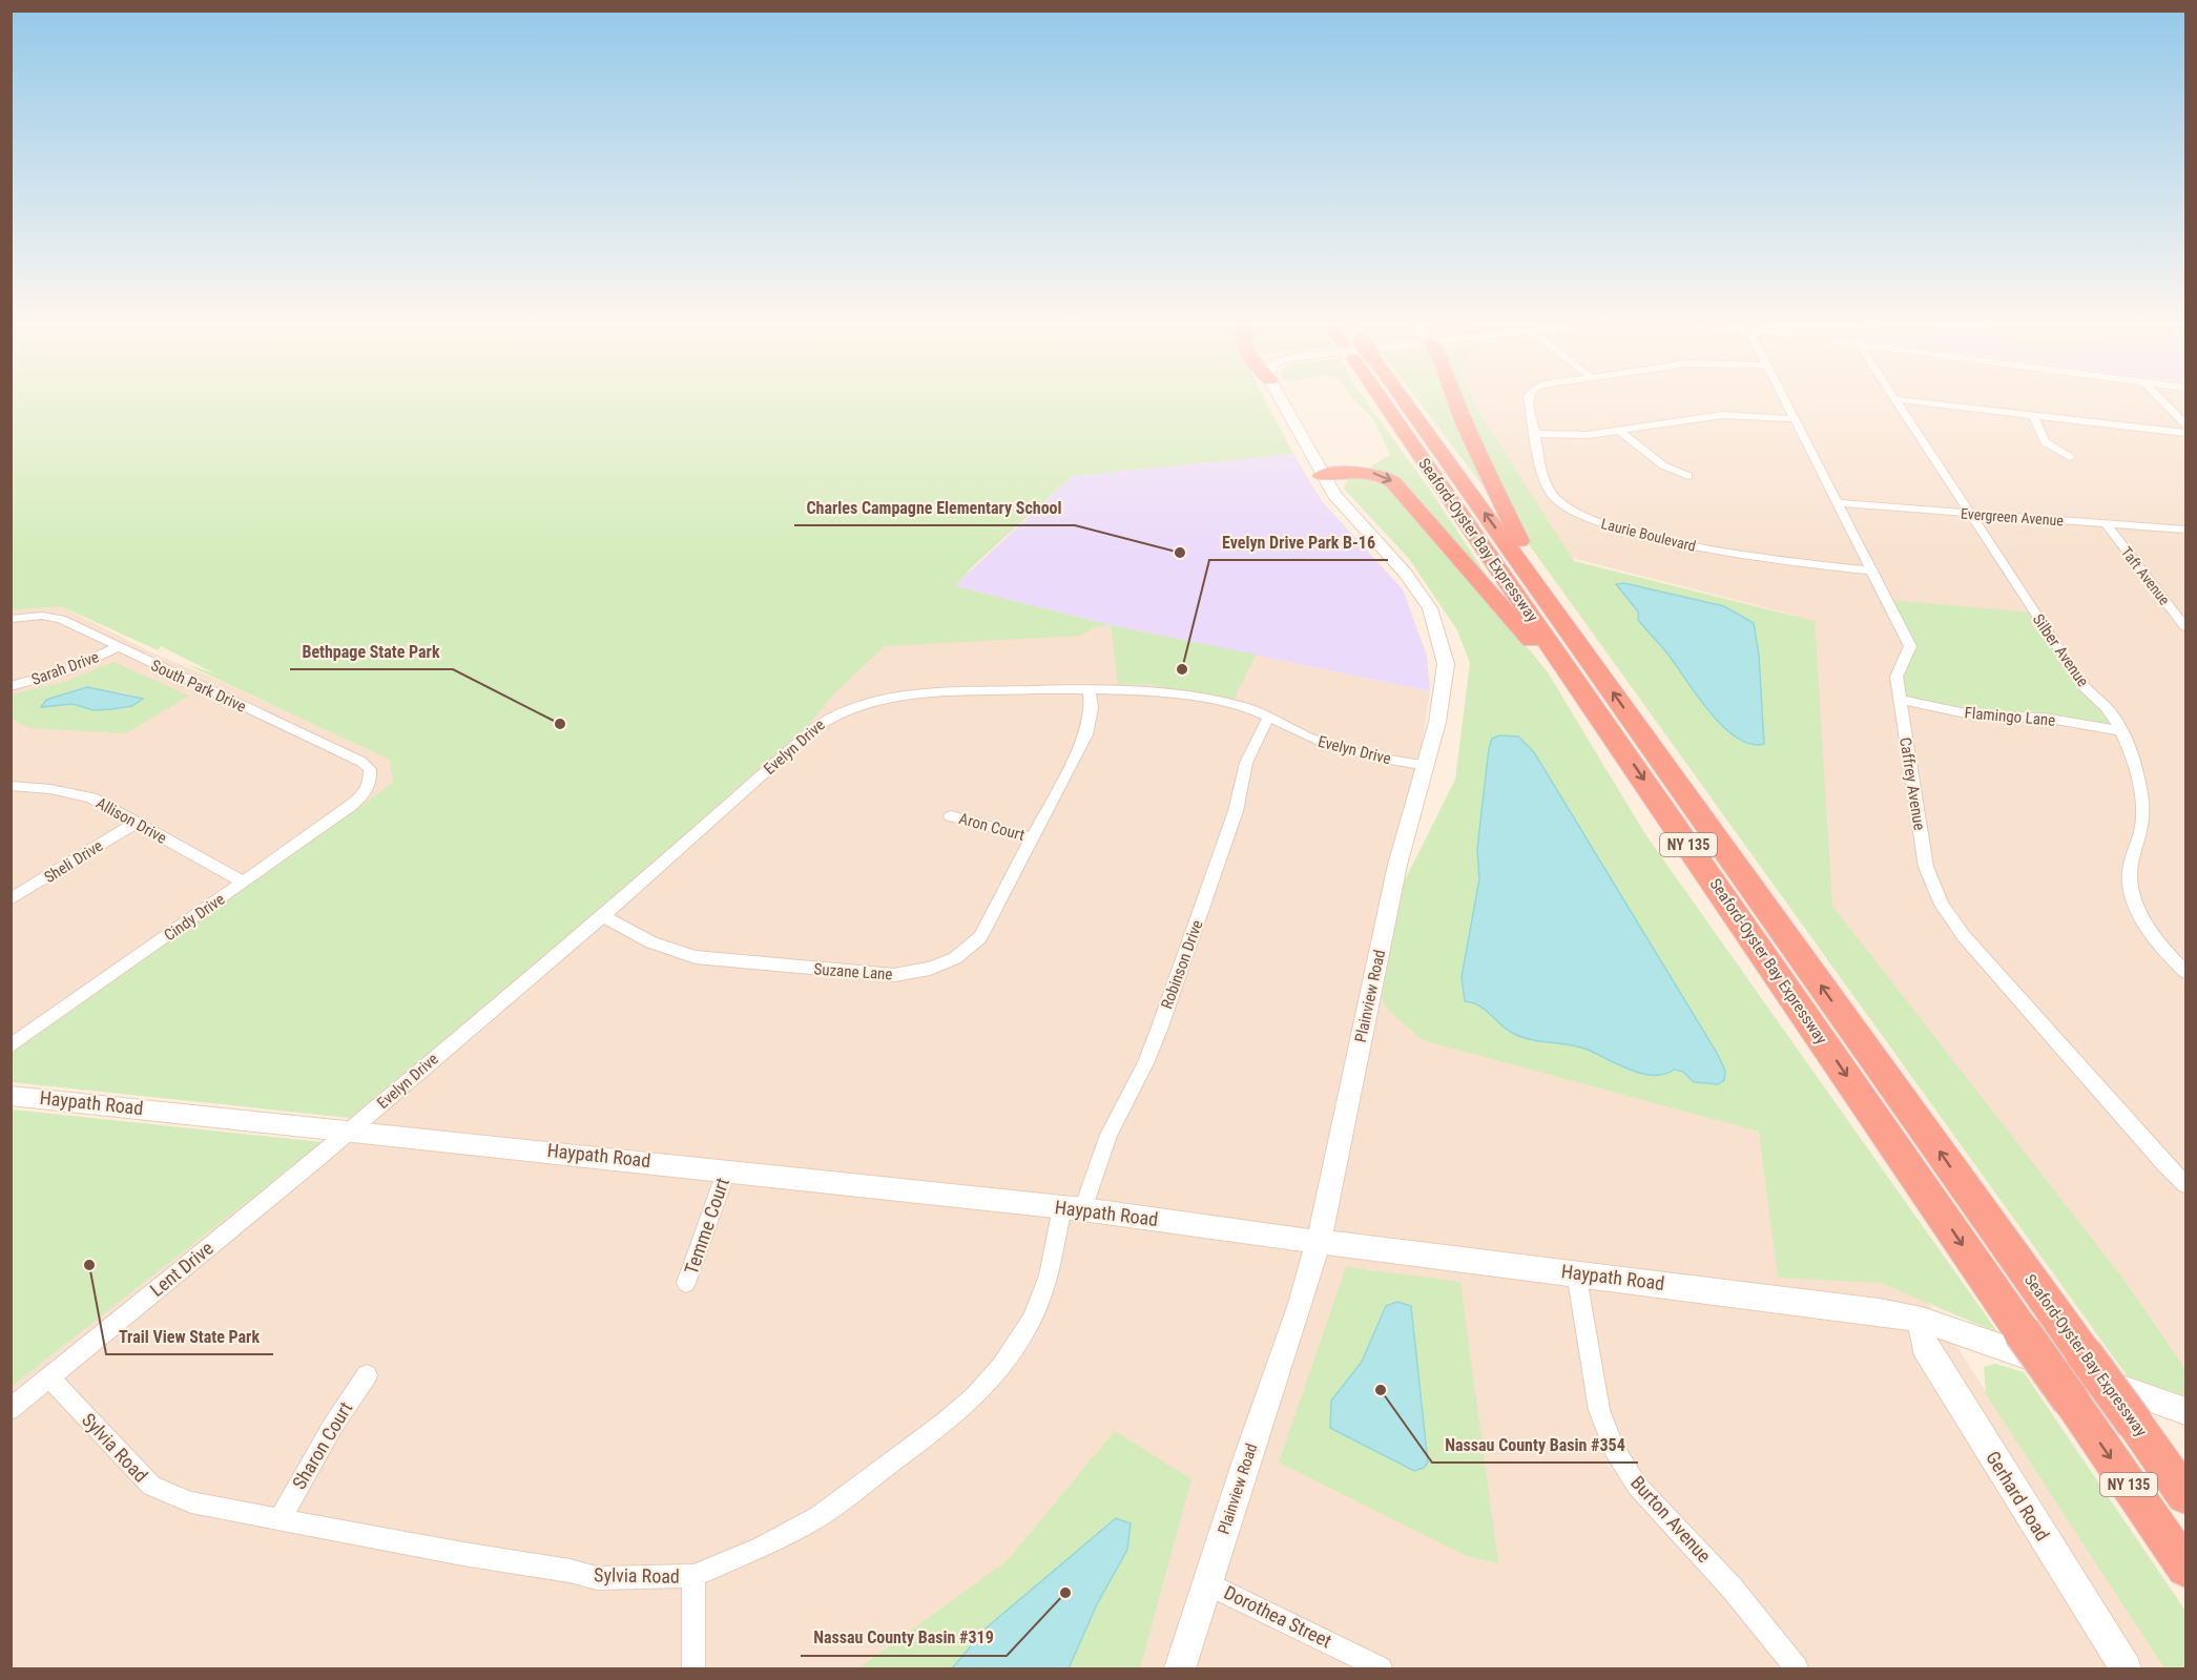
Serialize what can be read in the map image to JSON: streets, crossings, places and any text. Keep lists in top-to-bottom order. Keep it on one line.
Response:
{"streets":{"highway":["Seaford-Oyster Bay Expressway","NY 135"],"main road":["Plainview Road","Haypath Road","Gerhard Road"],"street":["Evergreen Avenue","Laurie Boulevard","Taft Avenue","Silber Avenue","Sarah Drive","South Park Drive","Flamingo Lane","Evelyn Drive","Caffrey Avenue","Allison Drive","Aron Court","Sheli Drive","Cindy Drive","Robinson Drive","Suzane Lane","Temme Court","Lent Drive","Sharon Court","Sylvia Road","Burton Avenue","Dorothea Street"]},"crossings":[["Evergreen Avenue","Taft Avenue"],["Evergreen Avenue","Silber Avenue"],["Evergreen Avenue","Caffrey Avenue"],["Laurie Boulevard","Caffrey Avenue"],["Silber Avenue","Flamingo Lane"],["Sarah Drive","South Park Drive"],["South Park Drive","Cindy Drive"],["Flamingo Lane","Caffrey Avenue"],["Evelyn Drive","Robinson Drive"],["Evelyn Drive","Suzane Lane"],["Evelyn Drive","Plainview Road"],["Evelyn Drive","Haypath Road"],["Evelyn Drive","Lent Drive"],["Allison Drive","Sheli Drive"],["Allison Drive","Cindy Drive"],["Aron Court","Suzane Lane"],["Robinson Drive","Haypath Road"],["Robinson Drive","Sylvia Road"],["Plainview Road","Haypath Road"],["Plainview Road","Dorothea Street"],["Haypath Road","Temme Court"],["Haypath Road","Lent Drive"],["Haypath Road","Sylvia Road"],["Haypath Road","Gerhard Road"],["Haypath Road","Burton Avenue"],["Lent Drive","Sylvia Road"],["Sharon Court","Sylvia Road"]],"places":["Charles Campagne Elementary School","Evelyn Drive Park B-16","Bethpage State Park","Trail View State Park","Nassau County Basin #354","Nassau County Basin #319"]}
